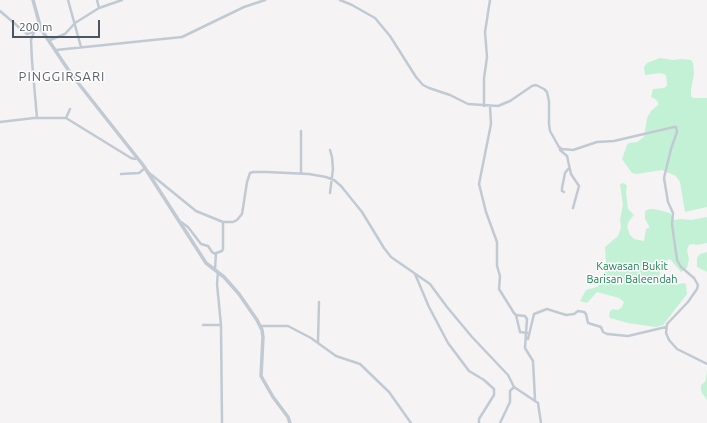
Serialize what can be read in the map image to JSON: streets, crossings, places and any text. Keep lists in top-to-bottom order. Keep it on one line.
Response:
{"districts":["PINGGIRSARI"],"parks":["Kawasan Bukit Barisan Baleendah"],"scale_bar":"200 m"}
